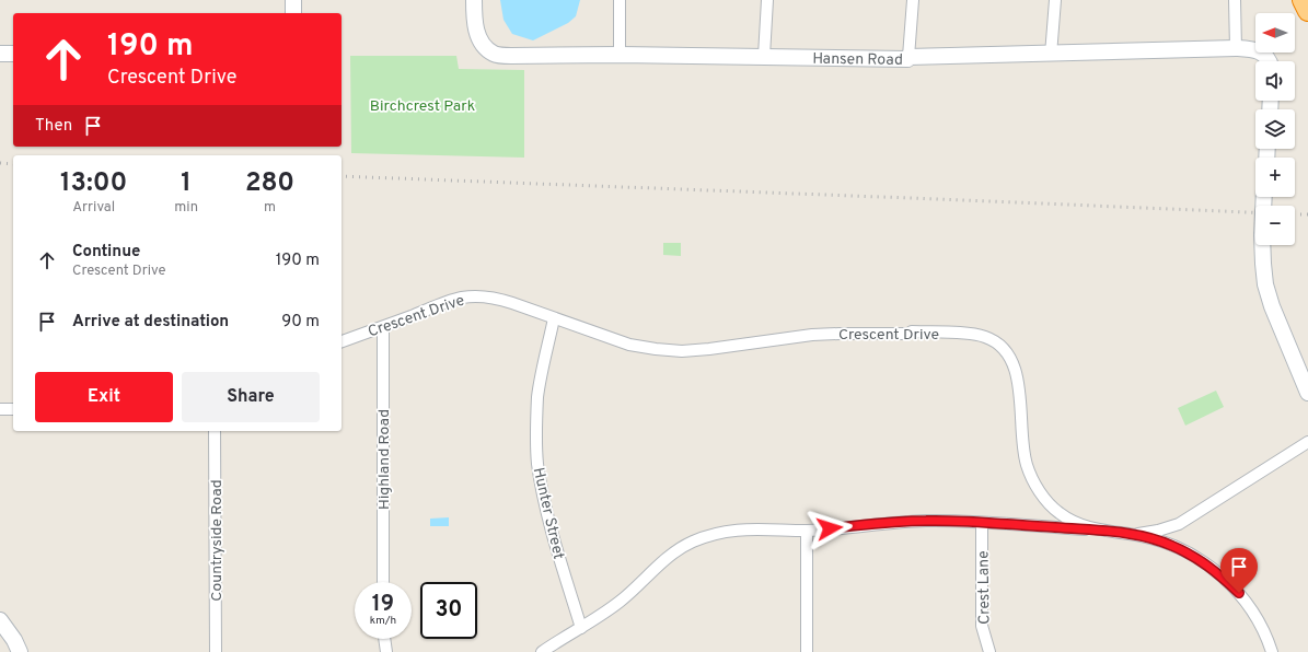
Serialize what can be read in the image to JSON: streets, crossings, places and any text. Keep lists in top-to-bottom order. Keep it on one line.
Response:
{"streets":{"street":["Hansen Road","Crescent Drive","Highland Road","Hunter Street","Countryside Road","Crest Lane"]},"crossings":[["Crescent Drive","Highland Road"],["Crescent Drive","Hunter Street"]],"parks":["Birchcrest Park"],"north":"left","page":{"map_buttons":["+","−"],"turn":["190 m","Crescent Drive"],"then":"Then","eta":["13:00","Arrival","1","min","280","m"],"list":[{"name":"Continue","note":"Crescent Drive","value":"190 m"},{"name":"Arrive at destination","value":"90 m"}],"buttons":["Exit","Share"],"speed":"19 km/h","limit":"30"}}
